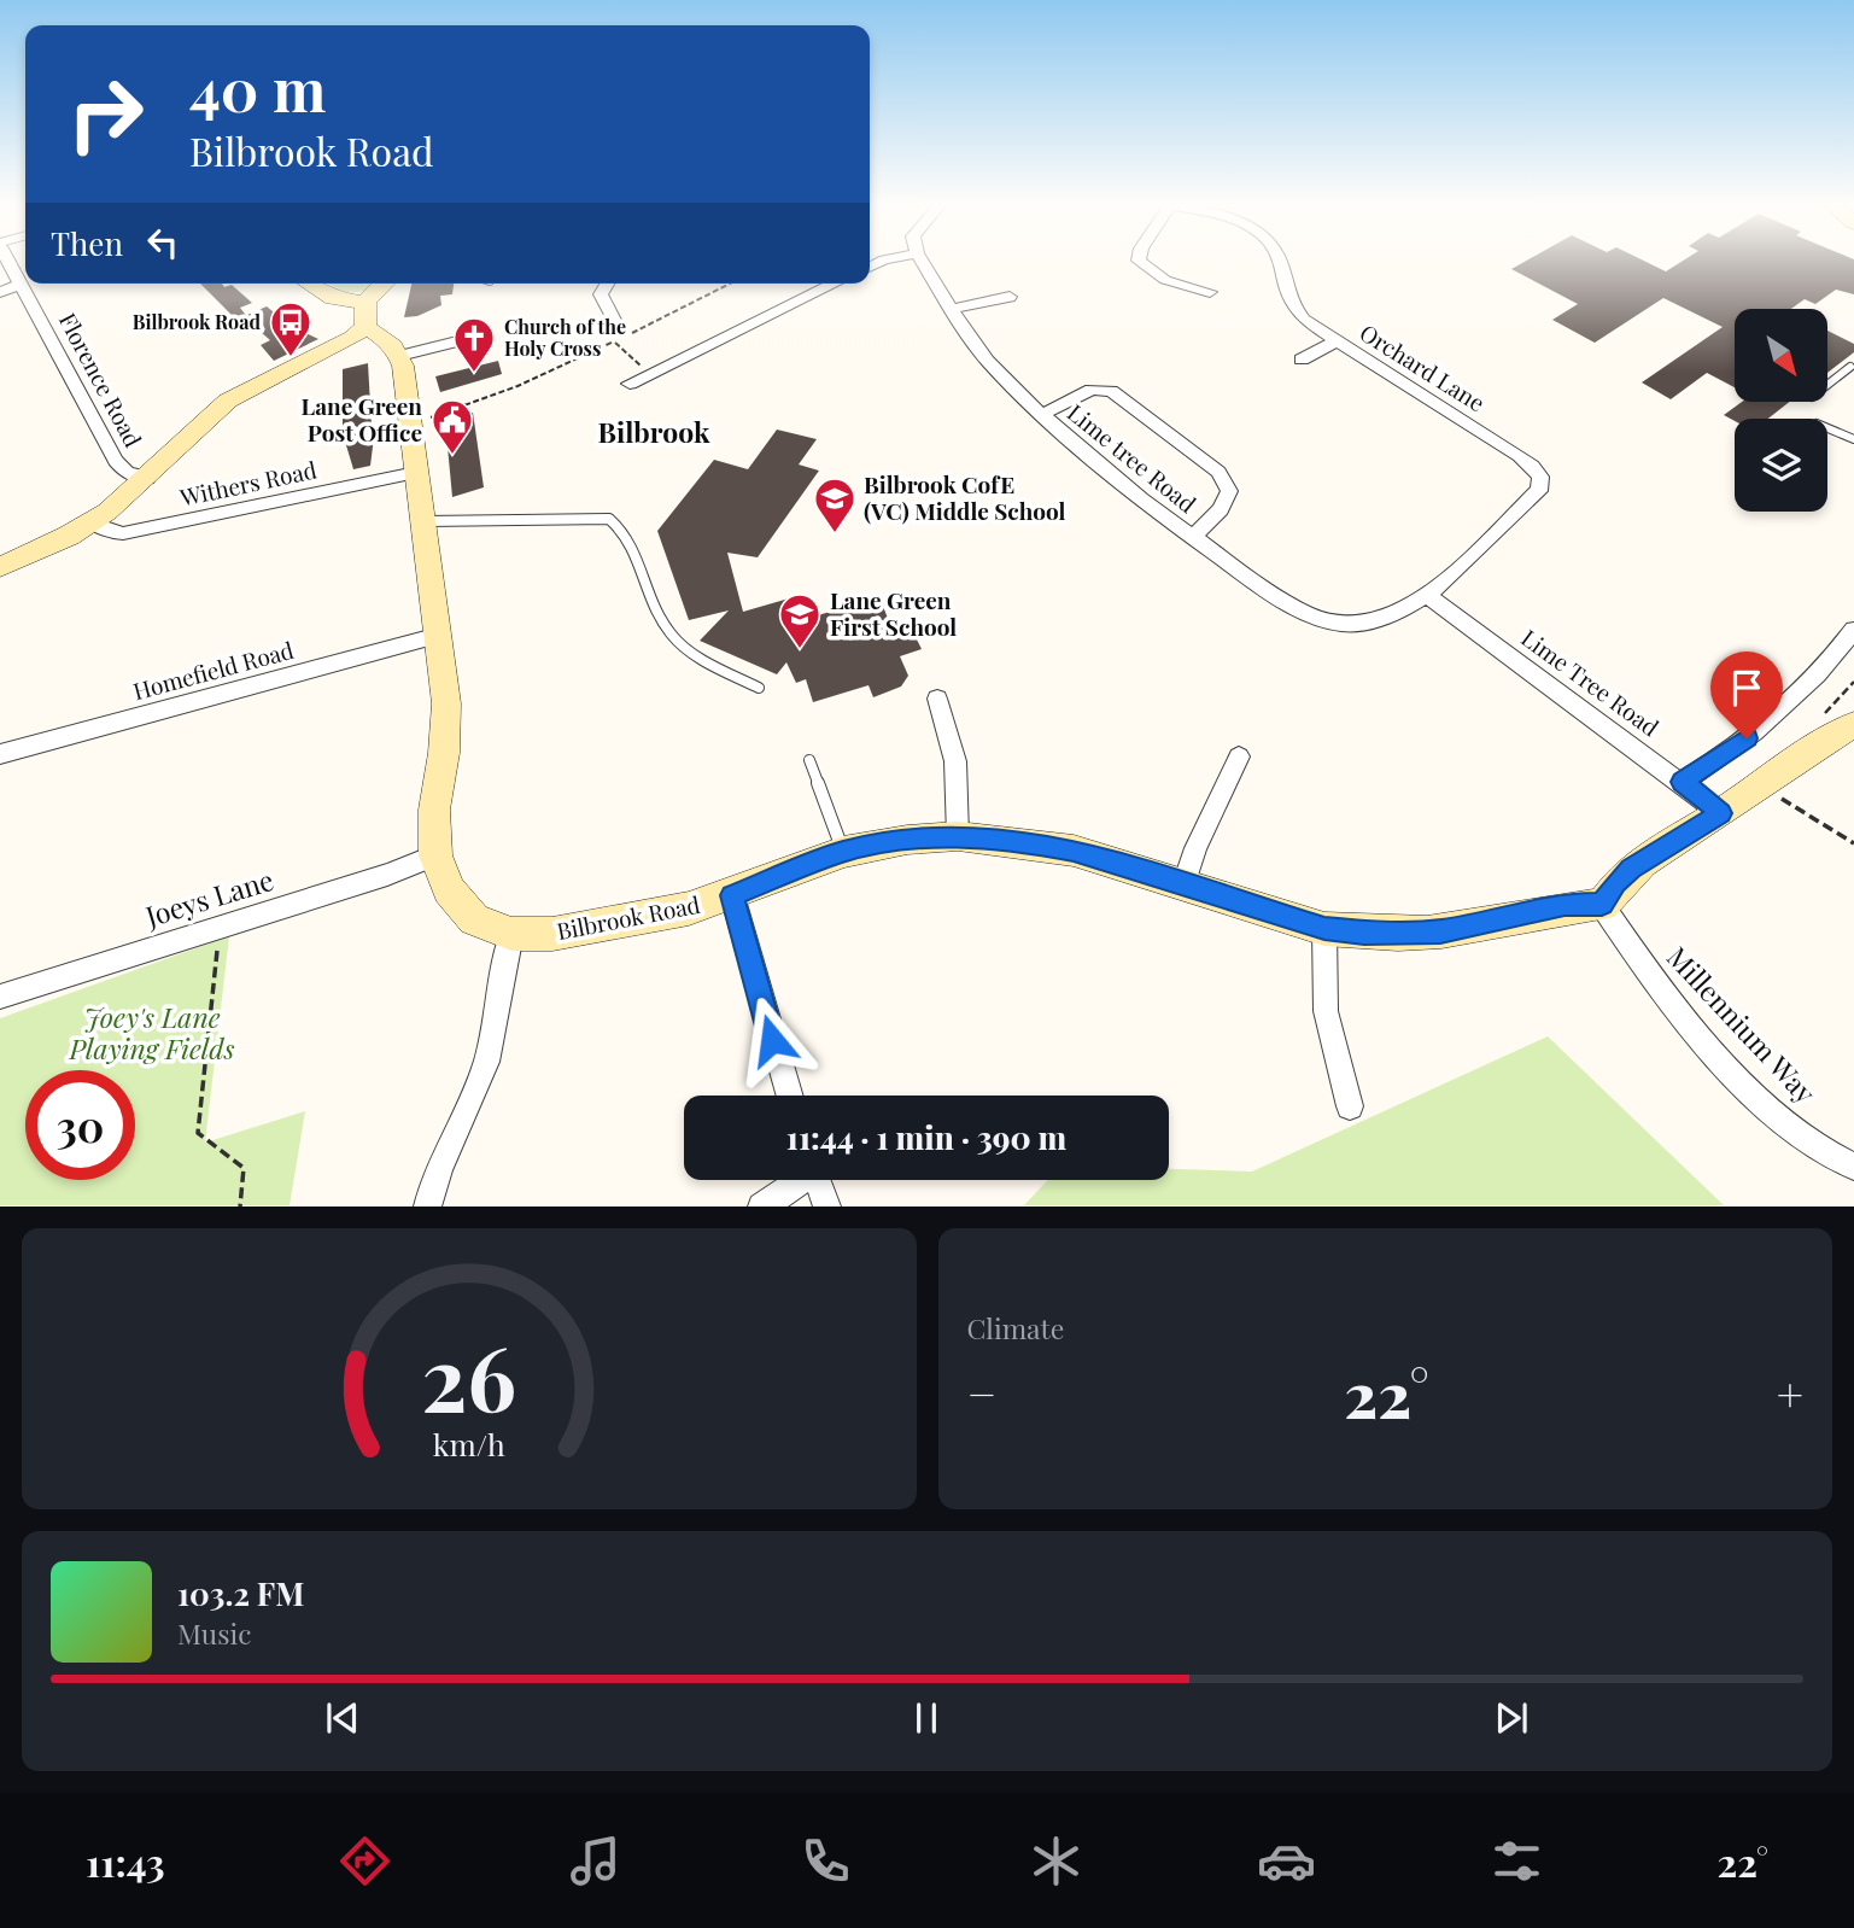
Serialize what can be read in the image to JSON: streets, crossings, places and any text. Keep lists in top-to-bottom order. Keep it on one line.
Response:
{"streets":{"street":["Orchard Lane","Florence Road","Lime tree Road","Withers Road","Homefield Road","Lime Tree Road","Joeys Lane","Bilbrook Road","Millennium Way"]},"crossings":[["Orchard Lane","Lime tree Road"],["Orchard Lane","Lime Tree Road"],["Lime tree Road","Lime Tree Road"],["Withers Road","Bilbrook Road"],["Homefield Road","Bilbrook Road"],["Joeys Lane","Bilbrook Road"],["Bilbrook Road","Millennium Way"]],"districts":["Bilbrook"],"parks":["Joey's Lane Playing Fields"],"places":{"bus stop":["Bilbrook Road"],"church":["Church of the Holy Cross"],"public building":["Lane Green Post Office"],"school or university":["Bilbrook CofE (VC) Middle School","Lane Green First School"]},"north":"bottom right","page":{"turn":["40 m","Bilbrook Road"],"then":"Then","limit":"30","trip":"11:44 · 1 min · 390 m","tile":"Climate","heat":["−","22°","+"],"song":["103.2 FM","Music"],"tabs":["11:43","22°"],"gauge":["26","km/h"]}}
